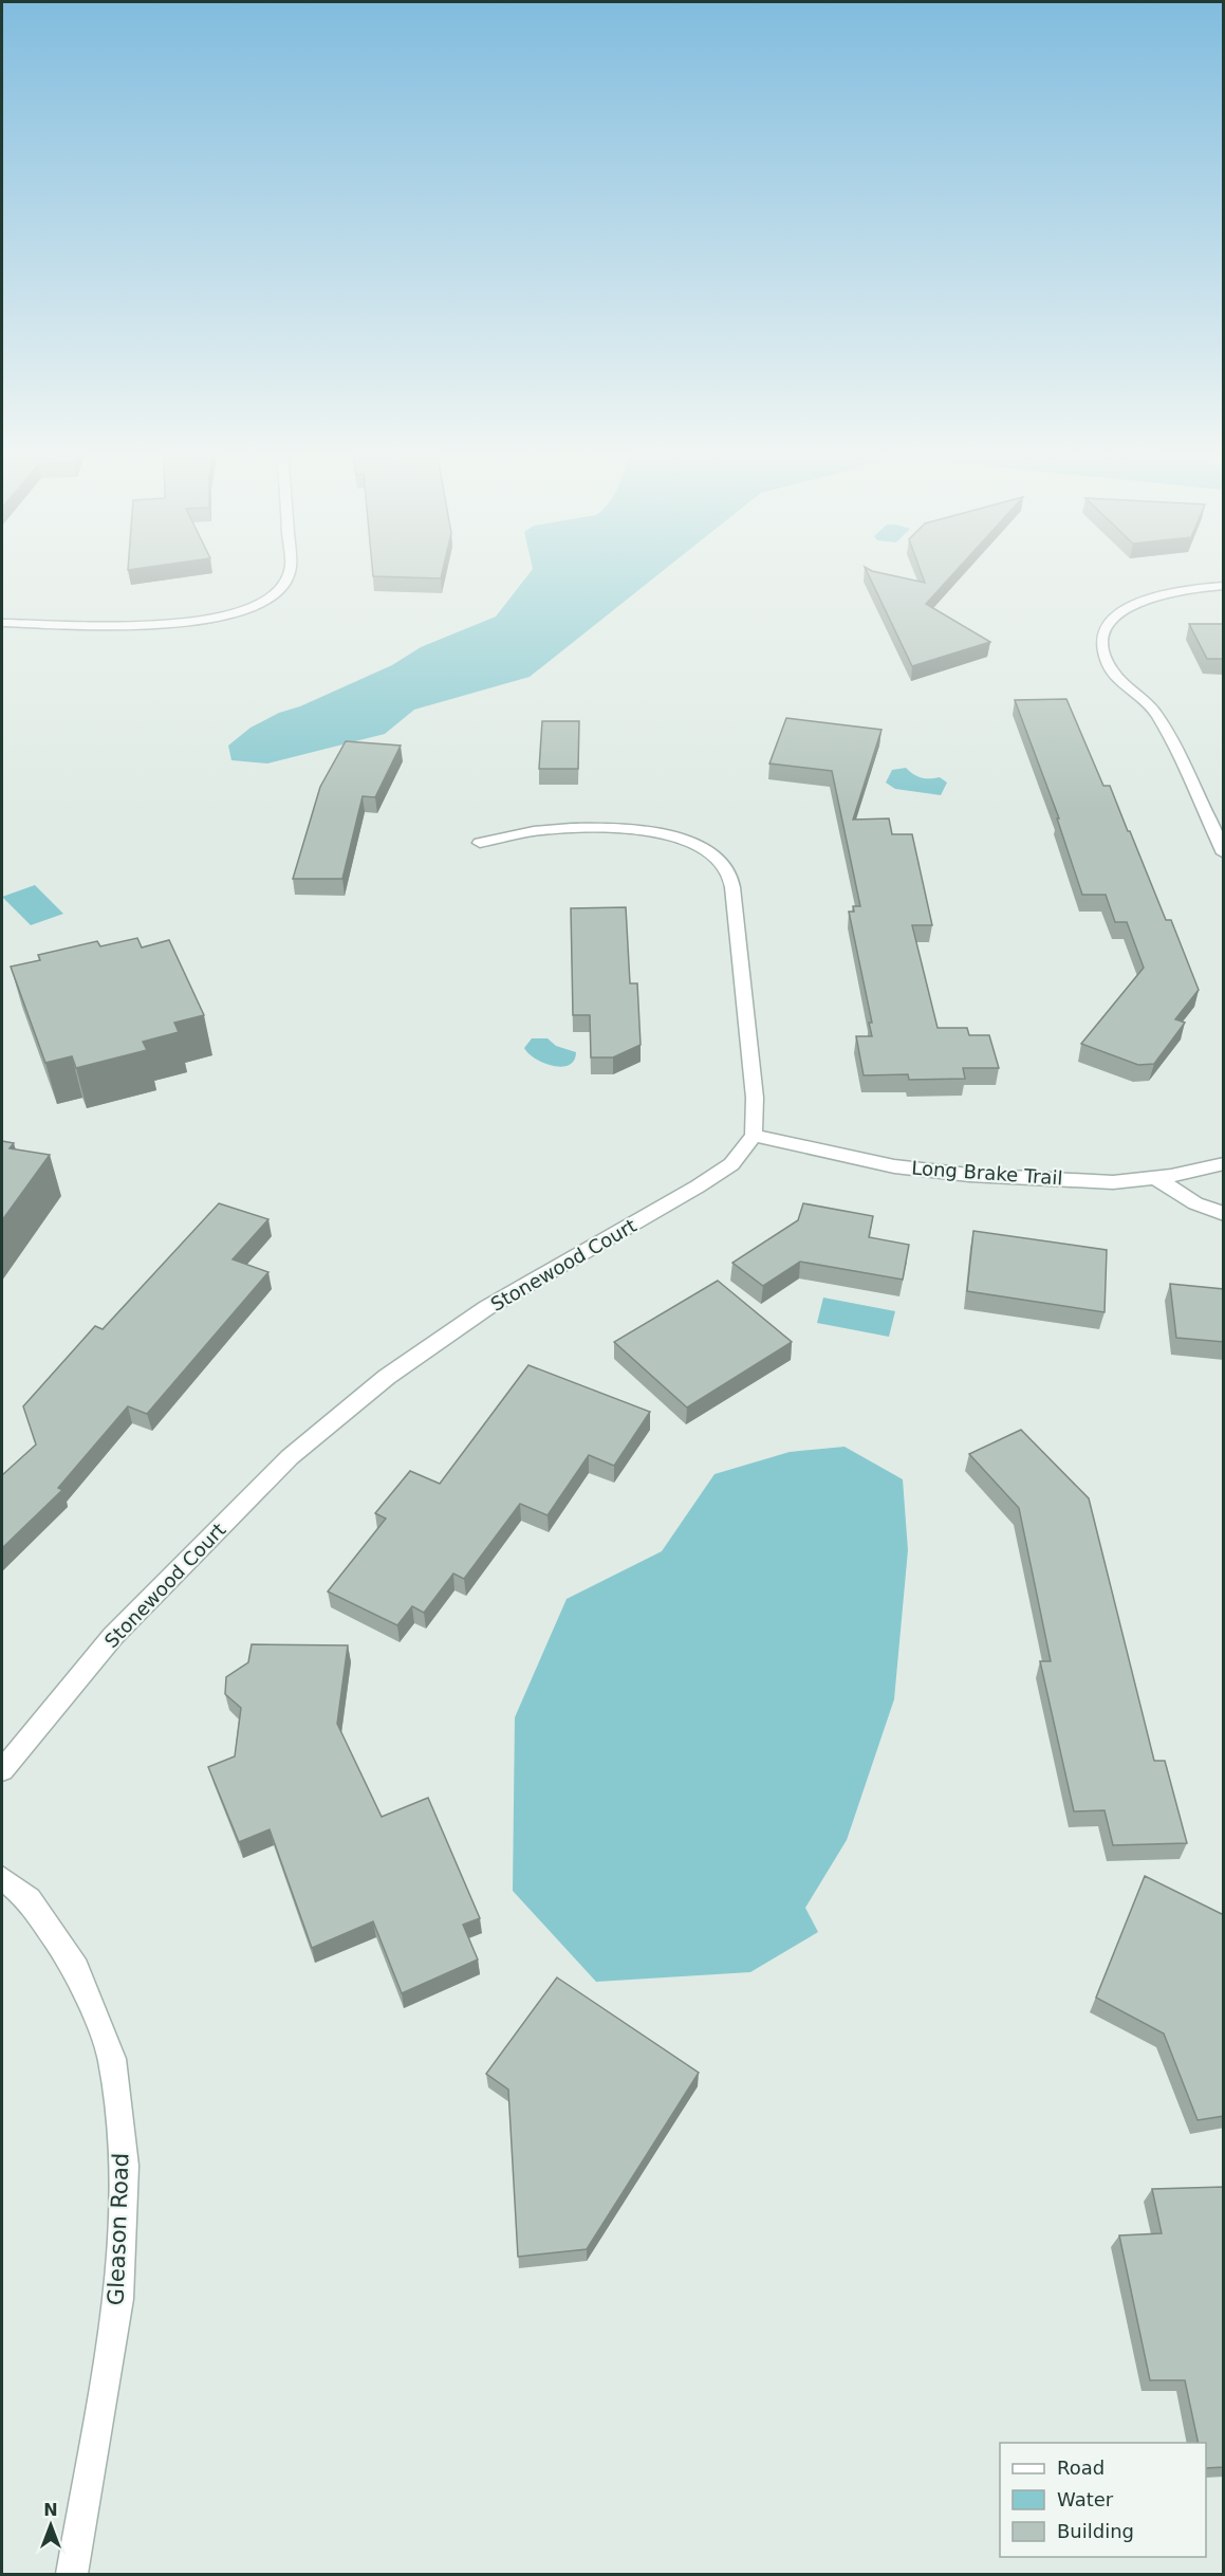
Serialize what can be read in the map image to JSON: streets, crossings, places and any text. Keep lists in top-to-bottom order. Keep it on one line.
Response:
{"streets":{"street":["Long Brake Trail","Stonewood Court","Gleason Road"]},"crossings":[["Long Brake Trail","Stonewood Court"]],"legend":["Road","Water","Building"],"north":"top"}
